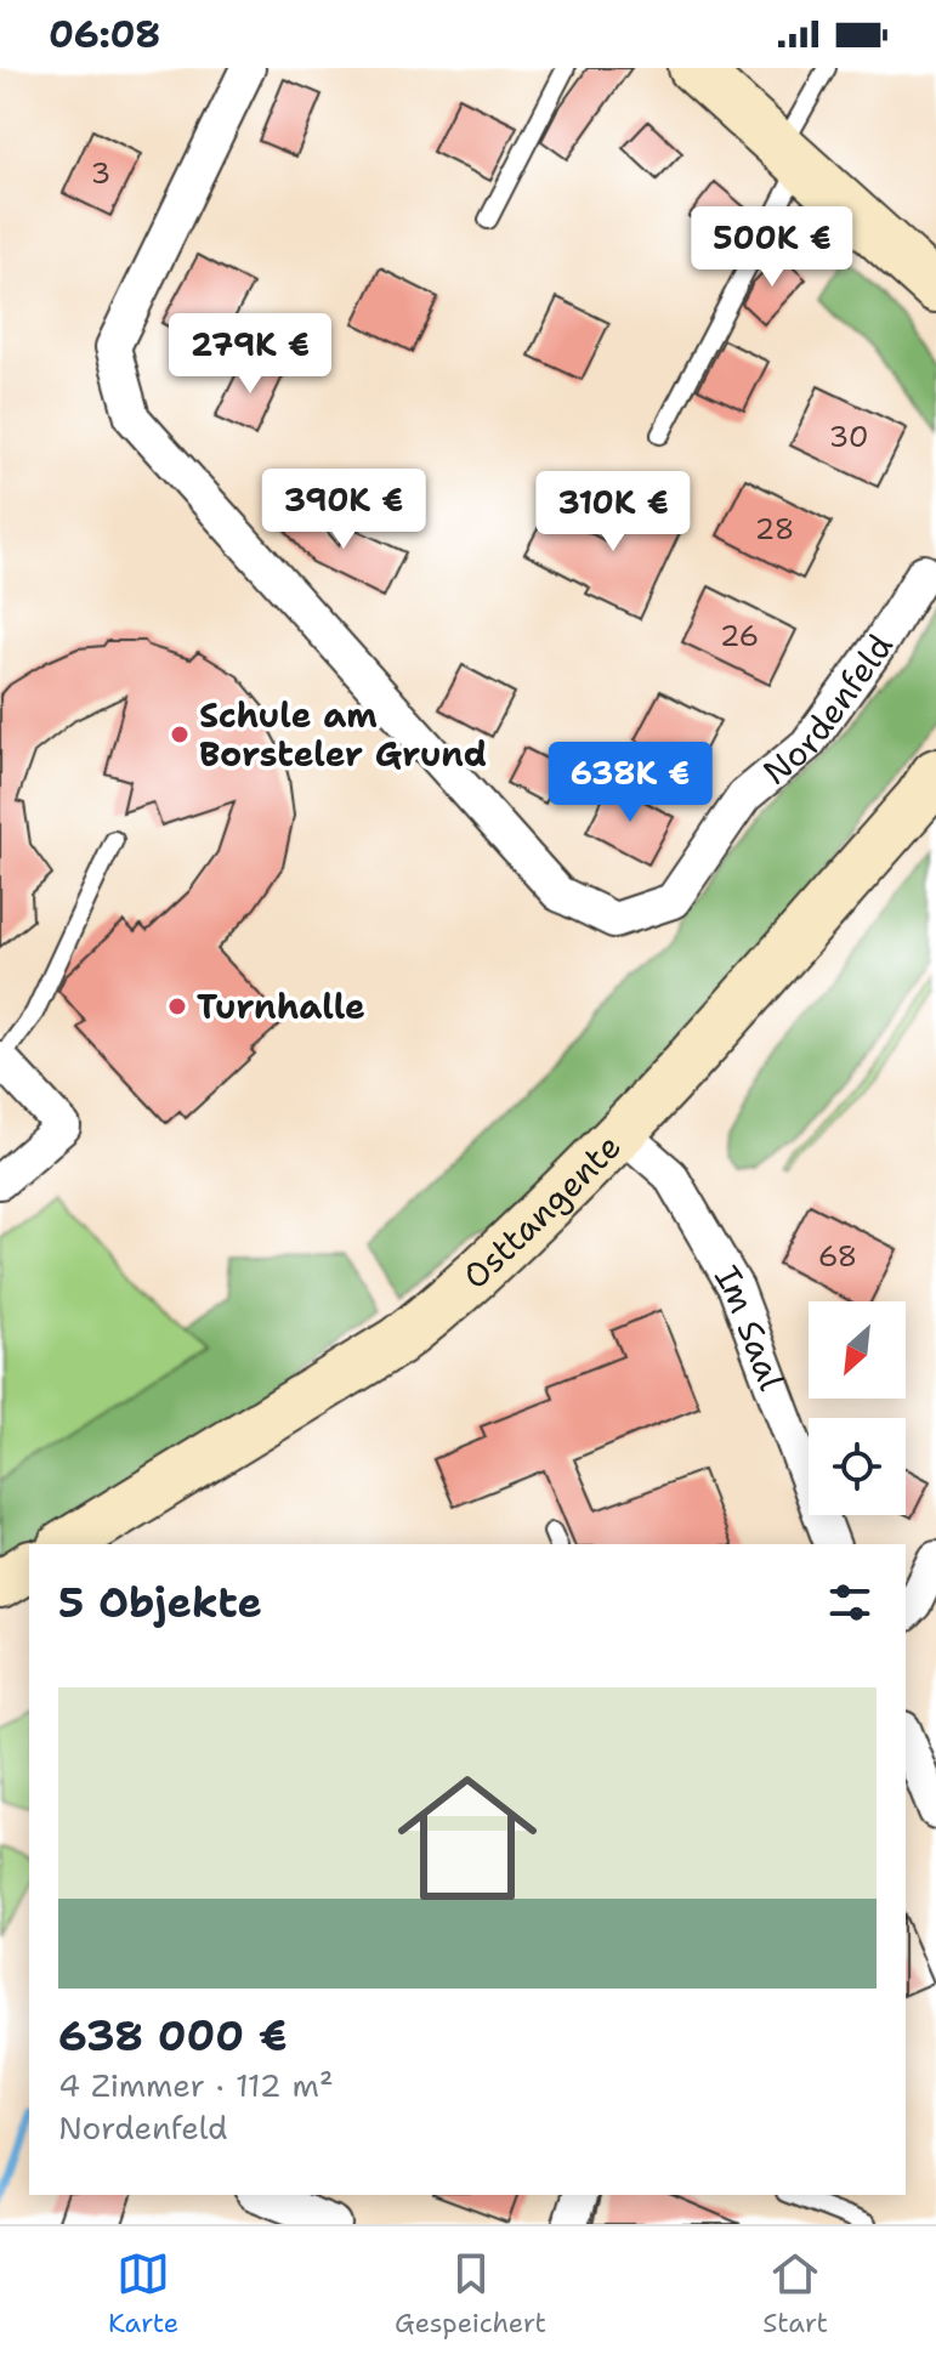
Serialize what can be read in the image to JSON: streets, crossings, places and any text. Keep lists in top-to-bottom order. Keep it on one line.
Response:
{"streets":{"main road":["Osttangente"],"street":["Nordenfeld","Im Saal"]},"crossings":[["Osttangente","Im Saal"]],"places":["Schule am Borsteler Grund","Turnhalle"],"house_numbers":["3","30","28","26","68"],"north":"bottom left","page":{"status":"06:08","price":["500K €","279K €","390K €","310K €","638K €"],"heading":"5 Objekte","list":[{"name":"638 000 €","note":"4 Zimmer · 112 m² · Nordenfeld"}],"tabs":["Karte","Gespeichert","Start"]}}
